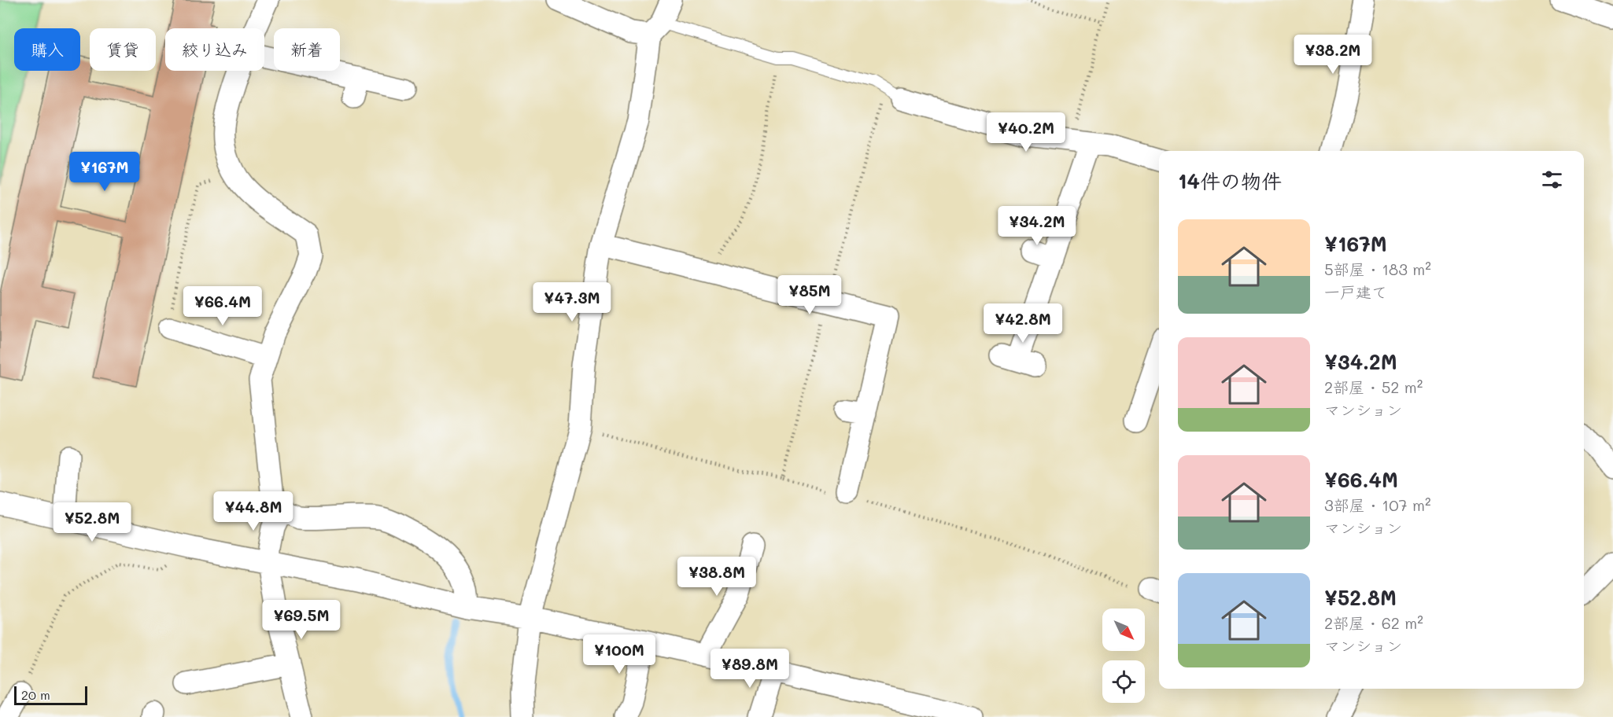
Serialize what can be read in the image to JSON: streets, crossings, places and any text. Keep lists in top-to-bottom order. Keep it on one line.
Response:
{"scale_bar":"20 m","north":"bottom right","page":{"chip":["購入","賃貸","絞り込み","新着"],"price":["¥38.2M","¥40.2M","¥167M","¥34.2M","¥85M","¥47.3M","¥66.4M","¥42.8M","¥44.8M","¥52.8M","¥38.8M","¥69.5M","¥100M","¥89.8M"],"heading":"14件の物件","list":[{"name":"¥167M","note":"5部屋 · 183 m² · 一戸建て"},{"name":"¥34.2M","note":"2部屋 · 52 m² · マンション"},{"name":"¥66.4M","note":"3部屋 · 107 m² · マンション"},{"name":"¥52.8M","note":"2部屋 · 62 m² · マンション"}],"scale":"20 m"}}
